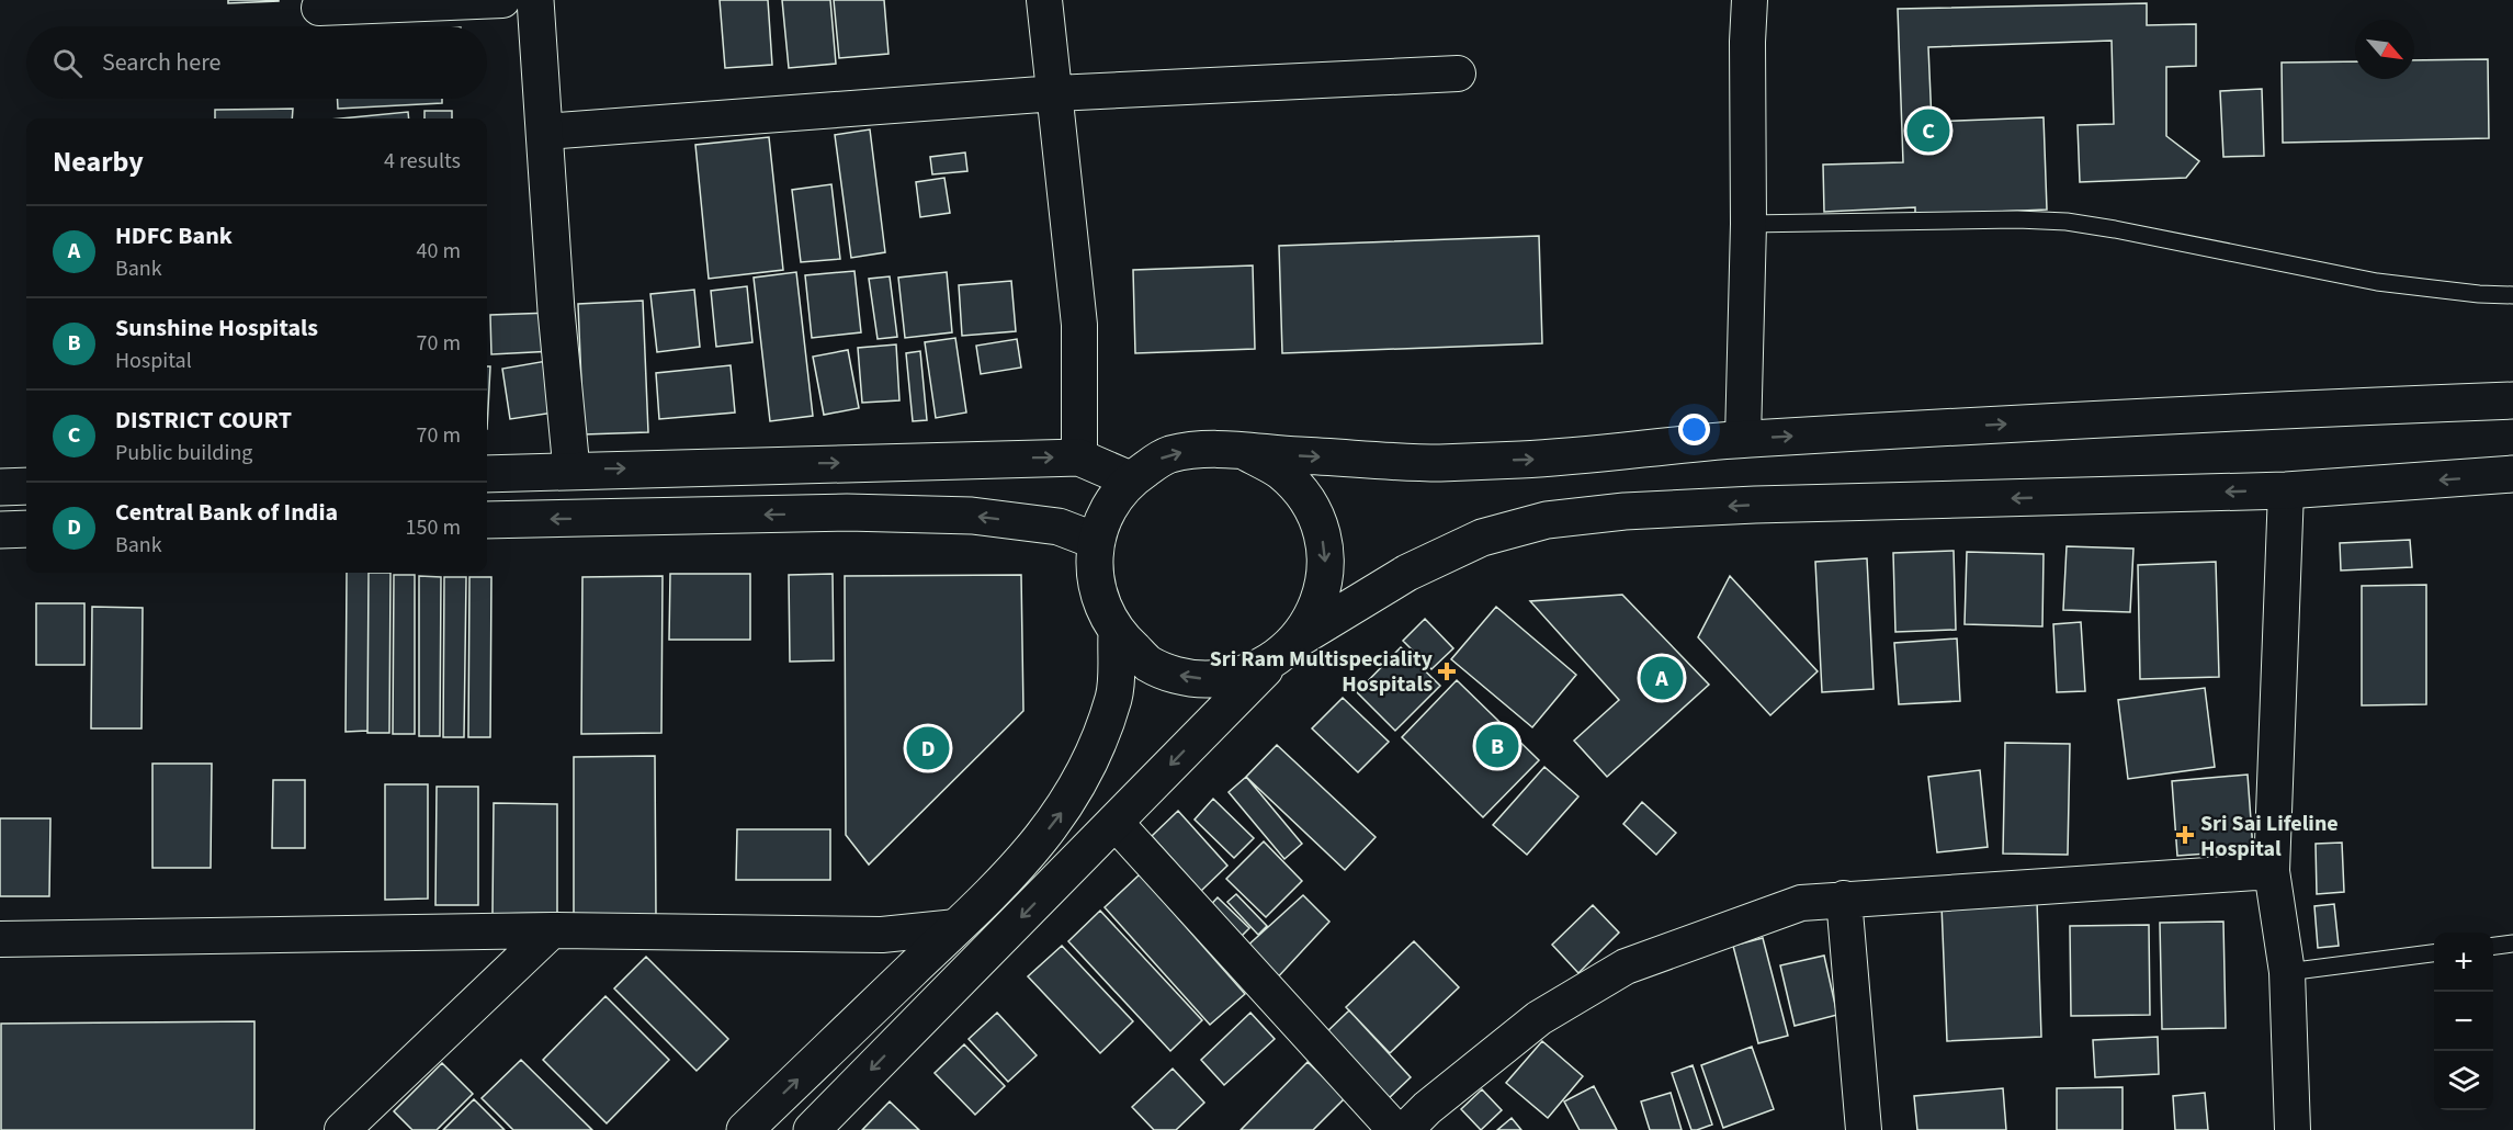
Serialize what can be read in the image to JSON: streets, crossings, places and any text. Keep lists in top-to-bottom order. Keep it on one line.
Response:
{"places":{"health":["Sri Ram Multispeciality Hospitals","Sri Sai Lifeline Hospital"]},"north":"bottom right","page":{"search":"Search here","pins":["C","A","B","D"],"heading":["Nearby","4 results"],"list":[{"mark":"A","name":"HDFC Bank","note":"Bank","value":"40 m"},{"mark":"B","name":"Sunshine Hospitals","note":"Hospital","value":"70 m"},{"mark":"C","name":"DISTRICT COURT","note":"Public building","value":"70 m"},{"mark":"D","name":"Central Bank of India","note":"Bank","value":"150 m"}],"map_buttons":["+","−"]}}
